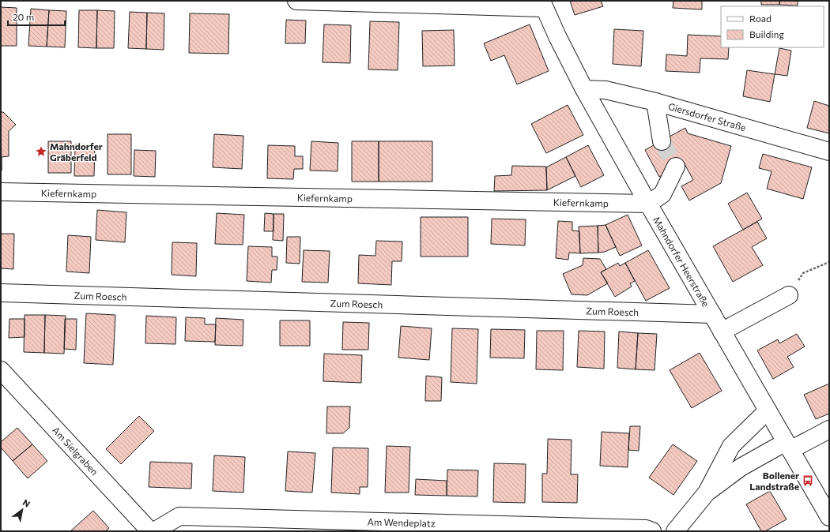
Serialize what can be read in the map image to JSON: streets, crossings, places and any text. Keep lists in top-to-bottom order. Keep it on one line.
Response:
{"streets":{"street":["Giersdorfer Straße","Kiefernkamp","Mahndorfer Heerstraße","Zum Roesch","Am Sielgraben","Am Wendeplatz"]},"crossings":[["Giersdorfer Straße","Mahndorfer Heerstraße"],["Kiefernkamp","Mahndorfer Heerstraße"],["Mahndorfer Heerstraße","Zum Roesch"]],"places":{"place":["Mahndorfer Gräberfeld"],"bus stop":["Bollener Landstraße"]},"legend":["Road","Building"],"scale_bar":"20 m","north":"top right"}
